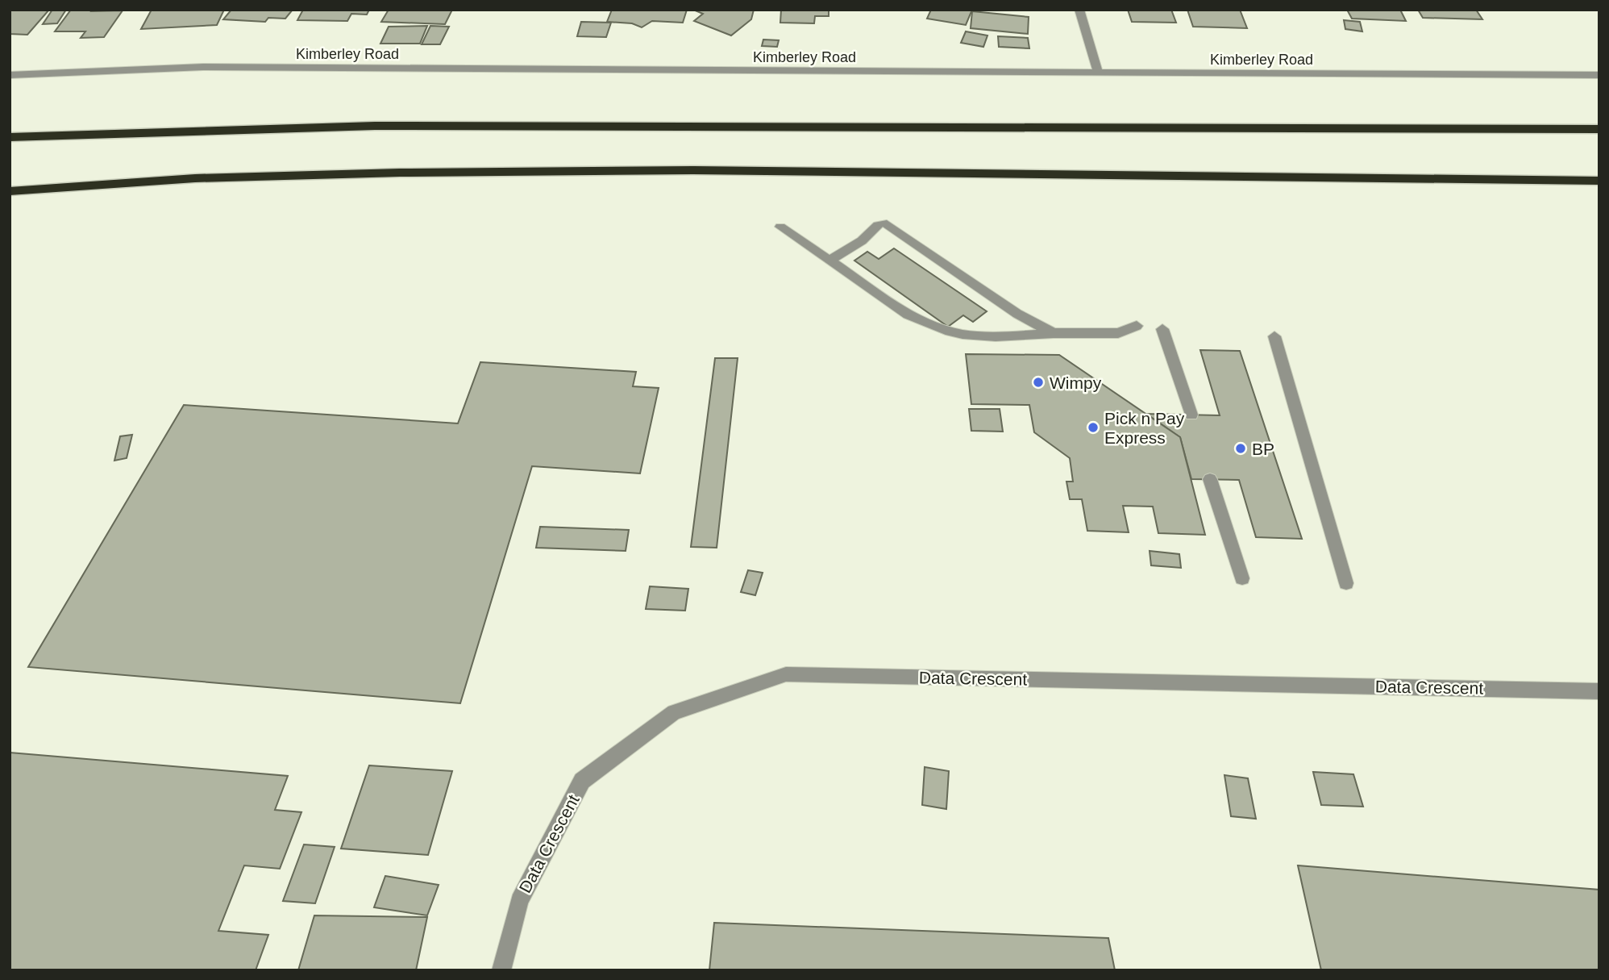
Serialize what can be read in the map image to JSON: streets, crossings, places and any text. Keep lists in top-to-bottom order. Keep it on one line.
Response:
{"streets":{"street":["Kimberley Road","Data Crescent"]},"places":["Wimpy","Pick n Pay Express","BP"]}
